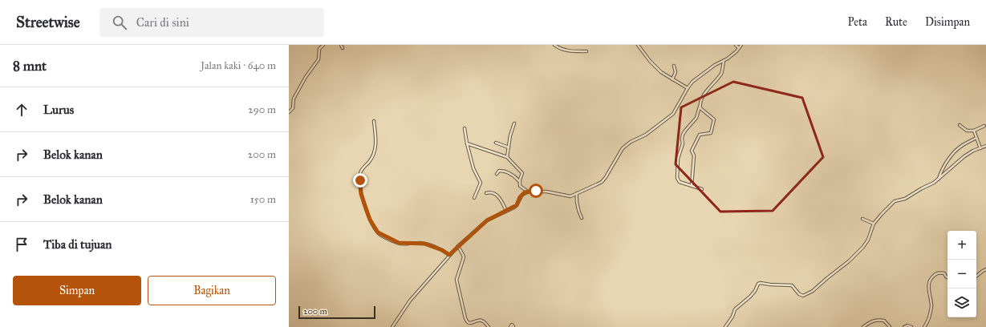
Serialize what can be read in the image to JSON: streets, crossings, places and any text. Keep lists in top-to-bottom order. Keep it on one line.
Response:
{"scale_bar":"200 m","page":{"header":"Streetwise","search":"Cari di sini","nav":["Peta","Rute","Disimpan"],"heading":["8 mnt","Jalan kaki · 640 m"],"list":[["Lurus","290 m"],["Belok kanan","200 m"],["Belok kanan","150 m"],"Tiba di tujuan"],"map_buttons":["+","−"],"buttons":["Simpan","Bagikan"],"scale":"200 m"}}
